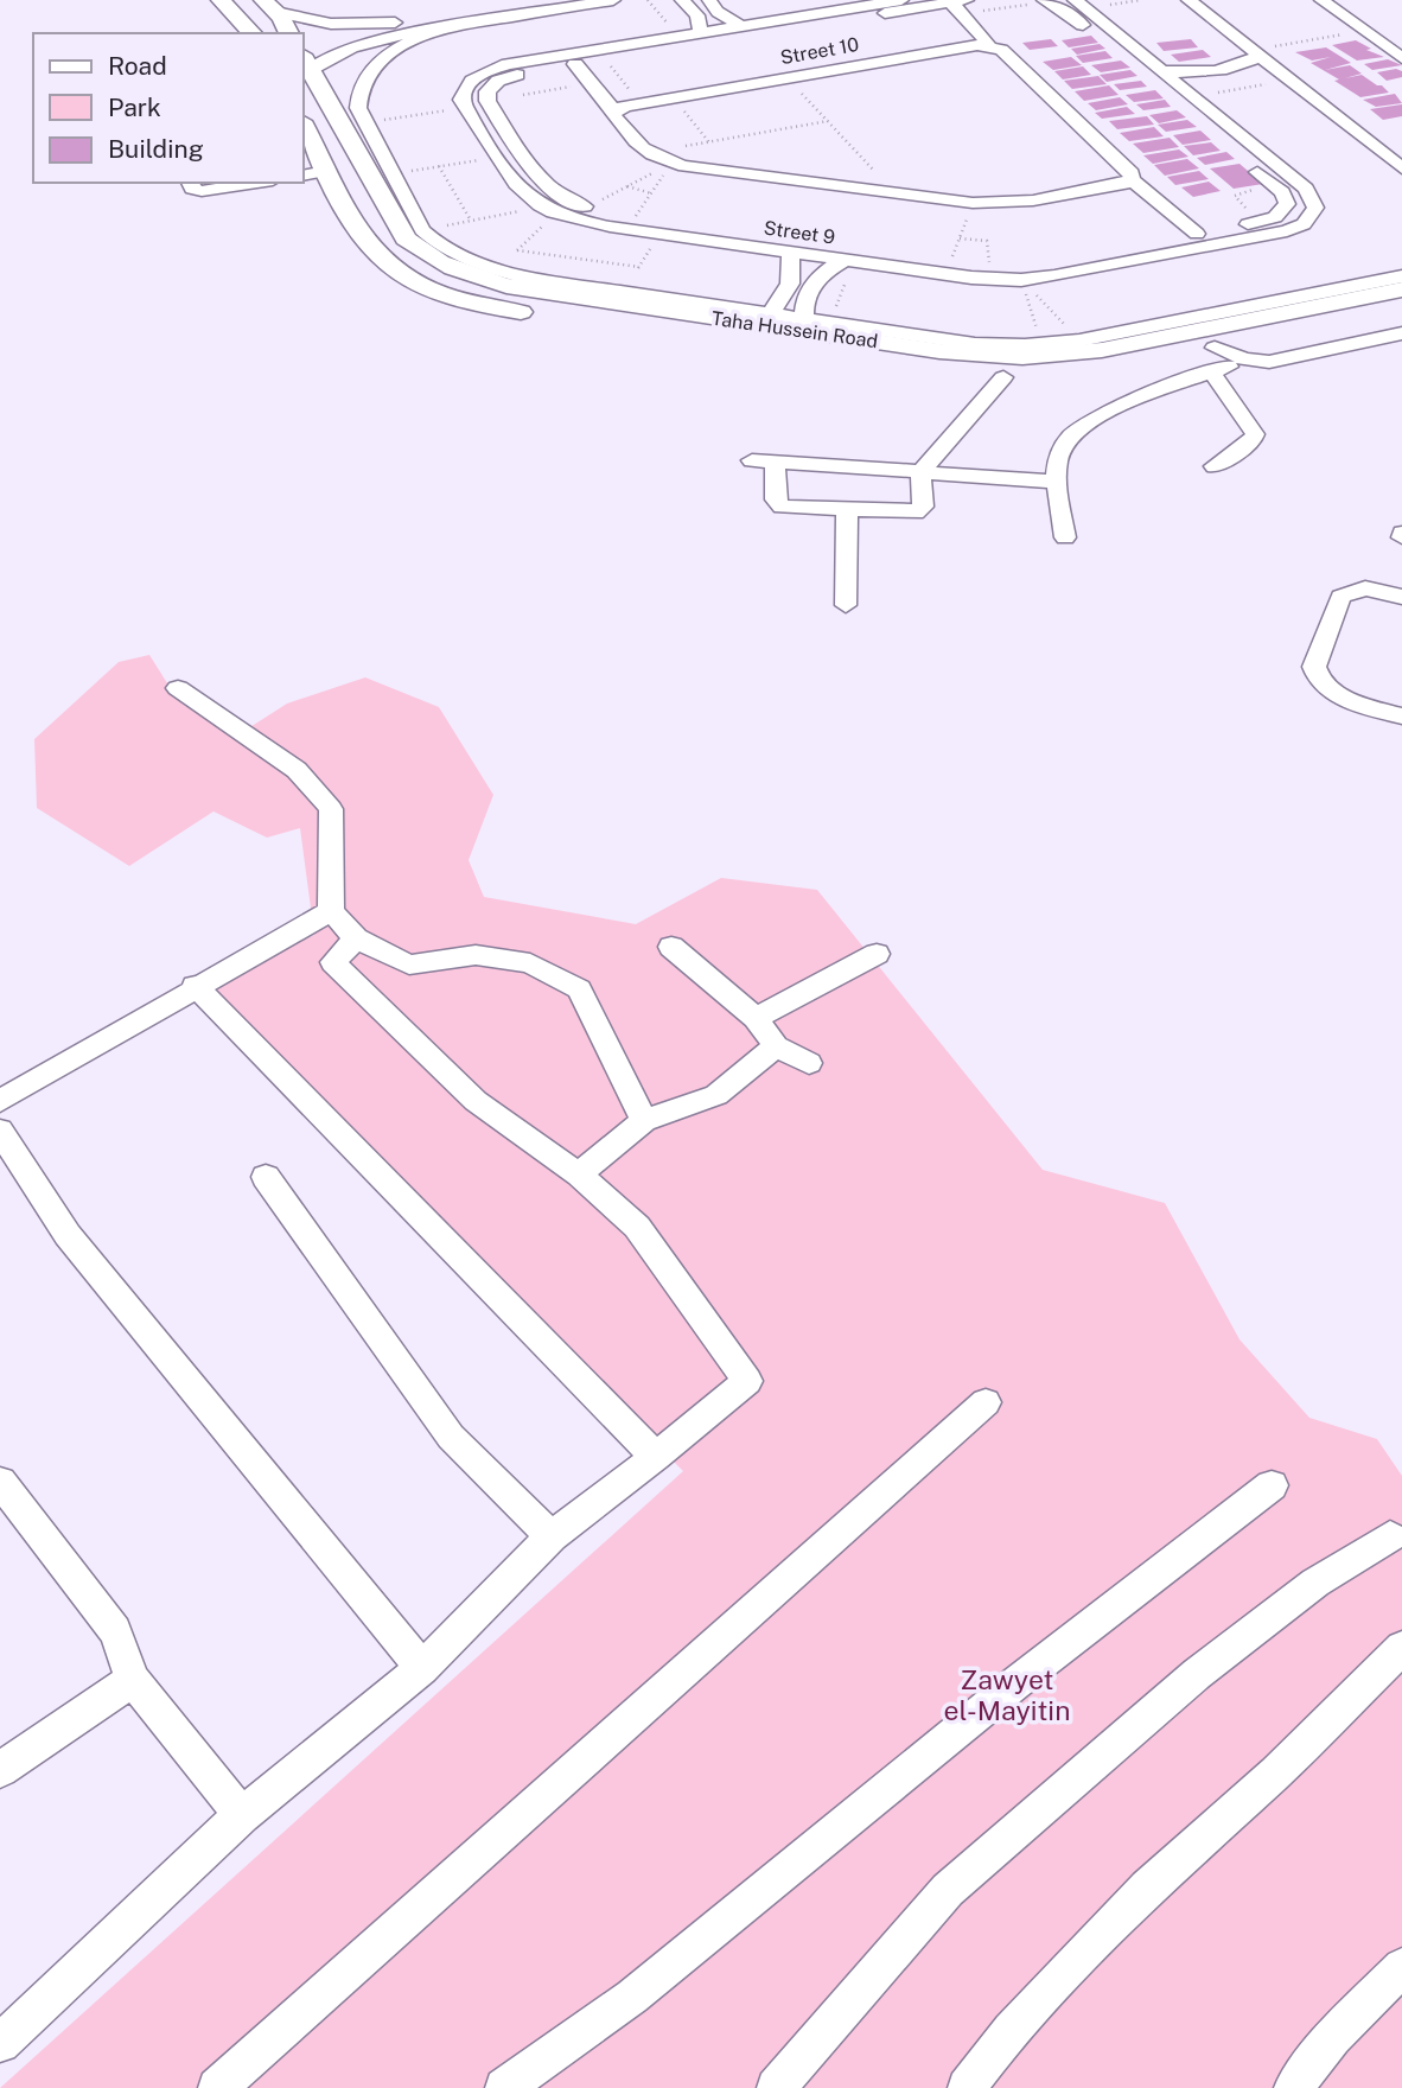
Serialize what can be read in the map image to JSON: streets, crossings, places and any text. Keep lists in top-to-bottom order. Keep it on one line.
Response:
{"streets":{"main road":["Taha Hussein Road"],"street":["Street 10","Street 9"]},"parks":["Zawyet el-Mayitin"],"legend":["Road","Park","Building"]}
